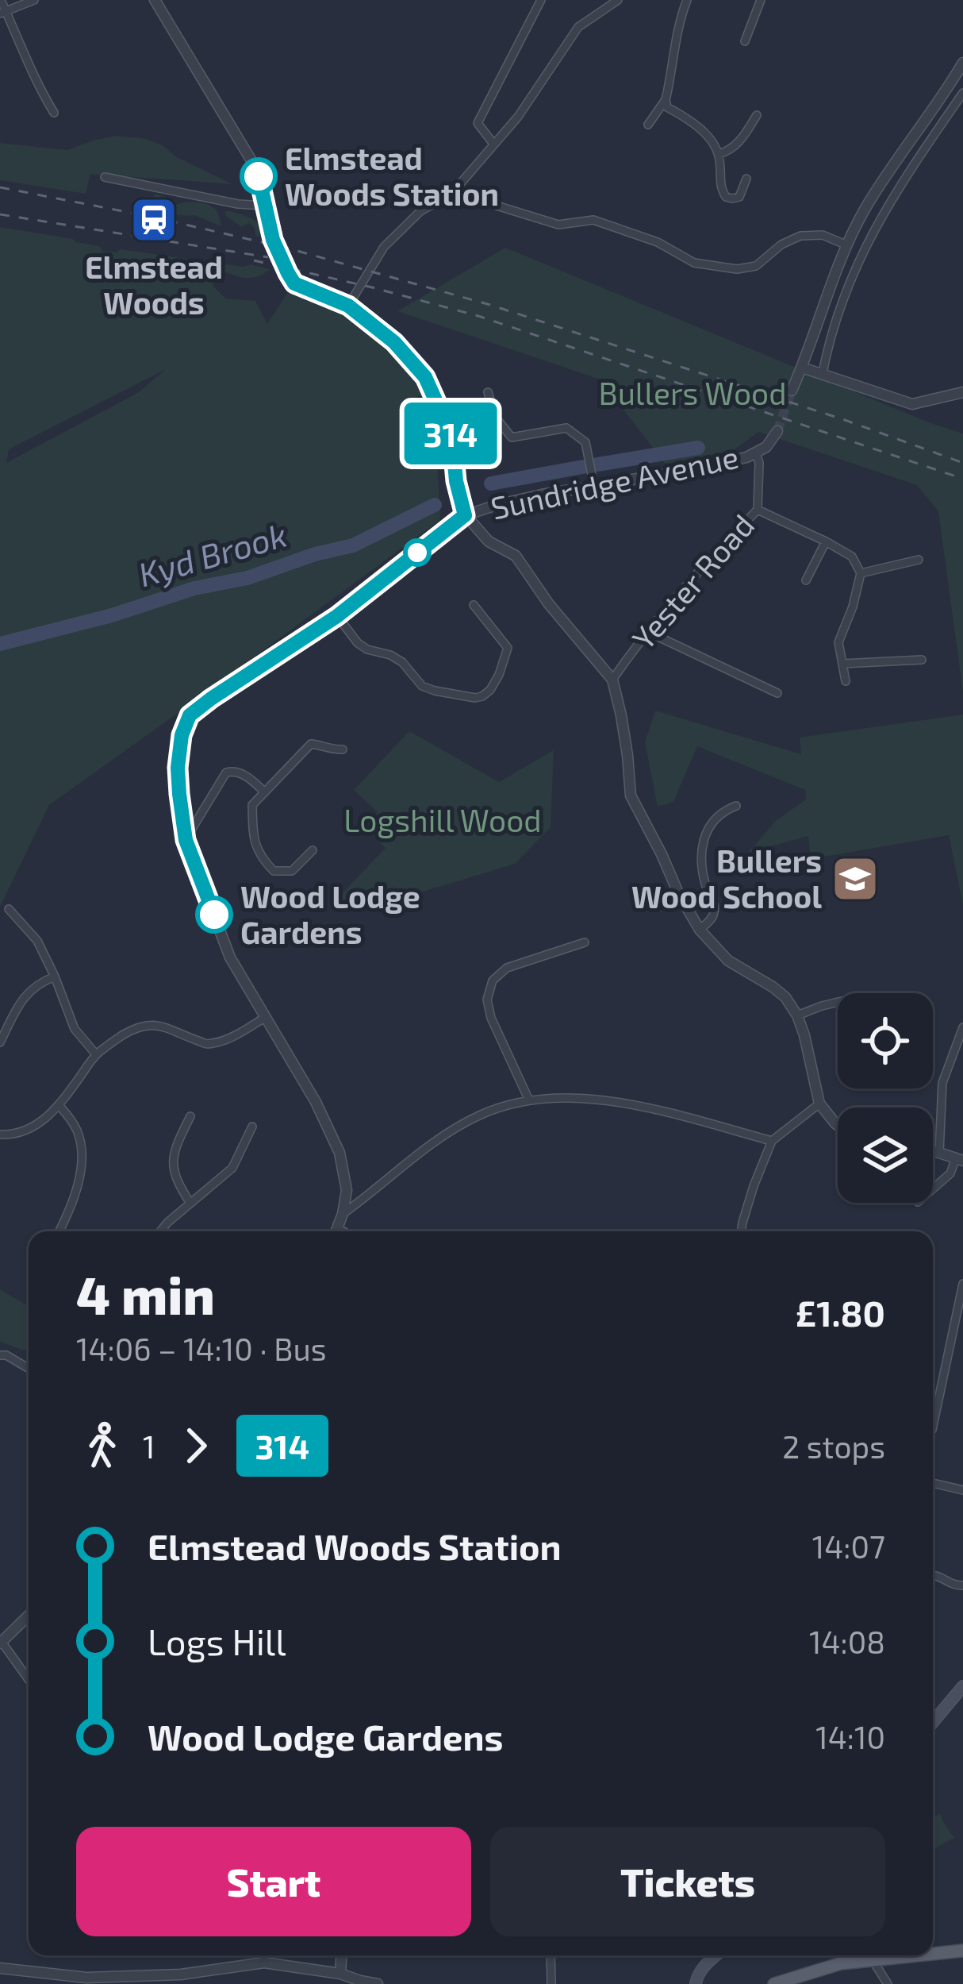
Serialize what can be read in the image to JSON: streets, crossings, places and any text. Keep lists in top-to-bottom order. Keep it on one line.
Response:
{"streets":{"street":["Sundridge Avenue","Yester Road"]},"crossings":[["Sundridge Avenue","Yester Road"]],"water":["Kyd Brook"],"parks":["Bullers Wood","Logshill Wood"],"places":{"other":["Elmstead Woods Station","Wood Lodge Gardens"],"station":["Elmstead Woods"],"school or university":["Bullers Wood School"]},"lines":["bus line 314"],"page":{"on_map":"314","heading":["4 min","14:06 – 14:10 · Bus","£1.80"],"legs":["1","314","2 stops"],"list":[{"name":"Elmstead Woods Station","value":"14:07"},{"name":"Logs Hill","value":"14:08"},{"name":"Wood Lodge Gardens","value":"14:10"}],"buttons":["Start","Tickets"]}}
